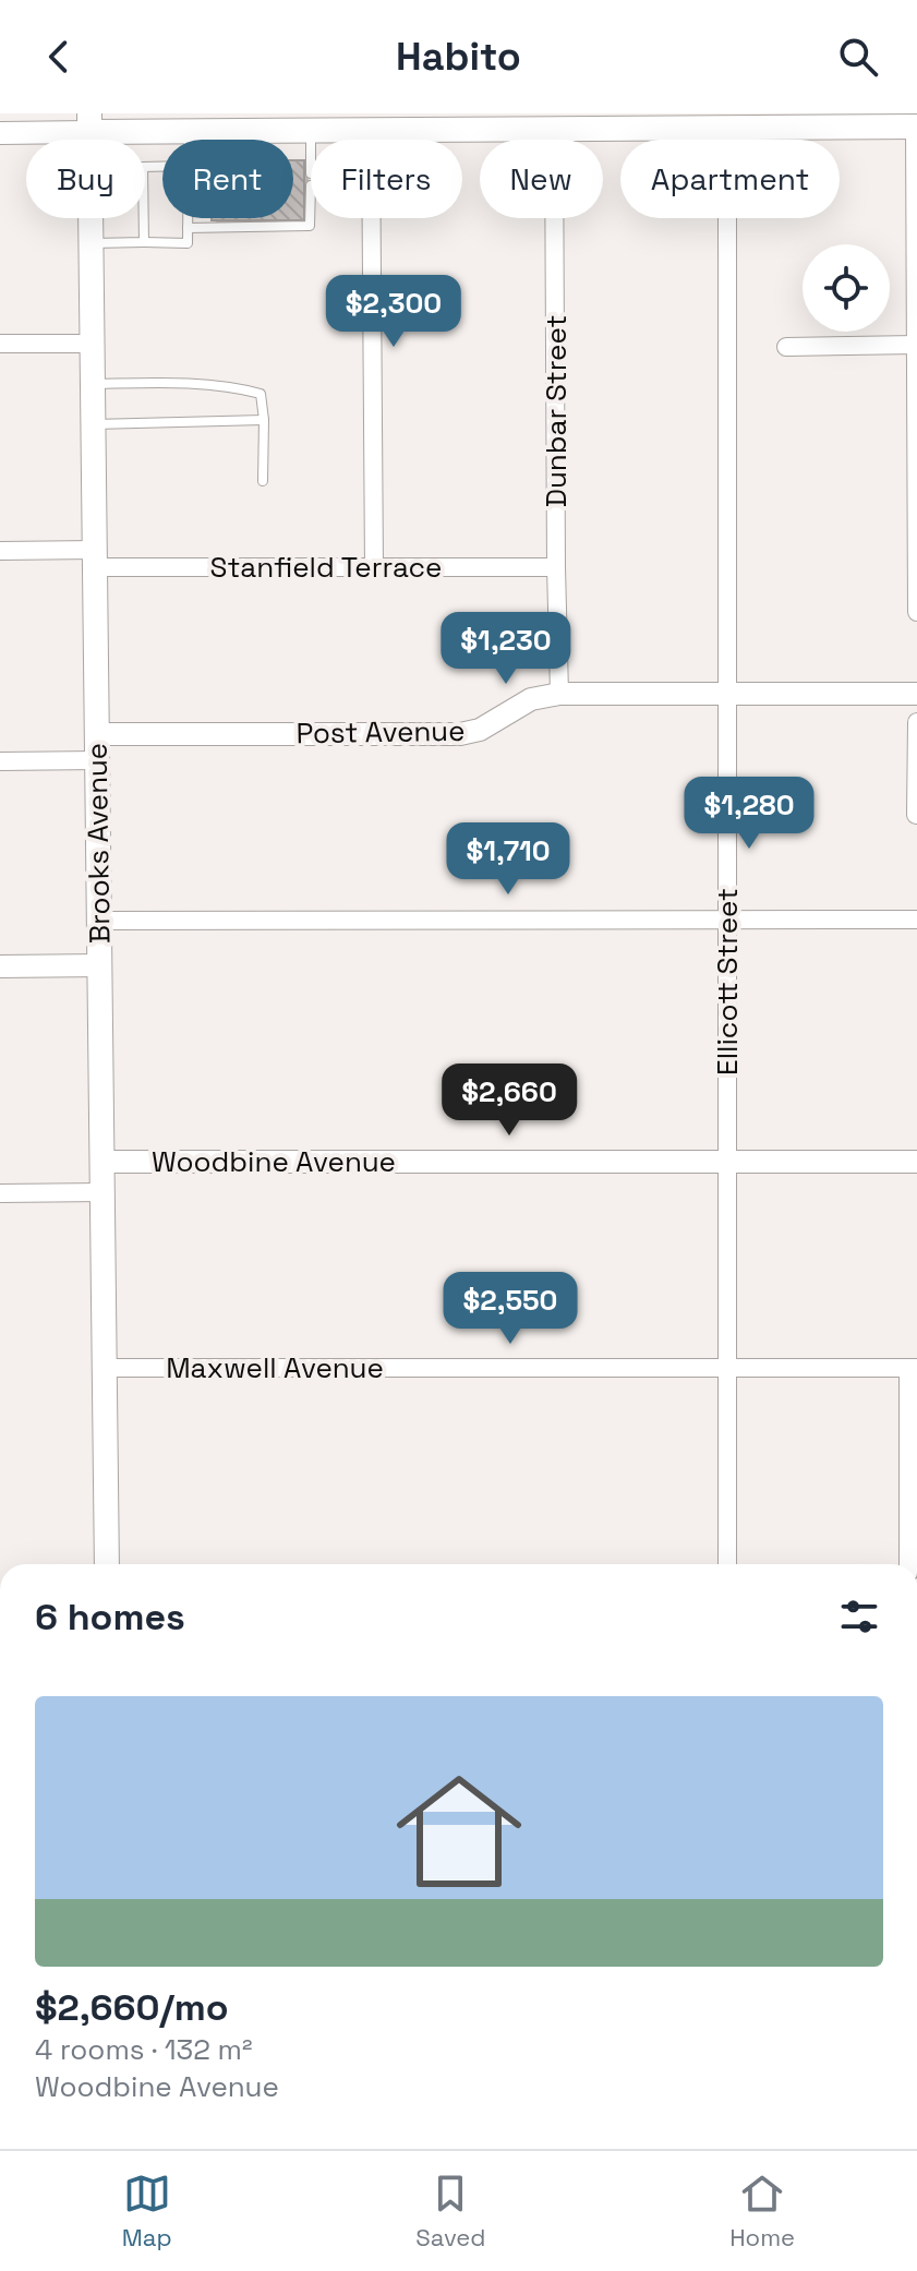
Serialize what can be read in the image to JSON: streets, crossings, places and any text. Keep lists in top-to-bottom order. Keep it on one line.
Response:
{"streets":{"main road":["Brooks Avenue"],"street":["Dunbar Street","Stanfield Terrace","Post Avenue","Ellicott Street","Woodbine Avenue","Maxwell Avenue"]},"crossings":[["Dunbar Street","Stanfield Terrace"],["Dunbar Street","Post Avenue"],["Stanfield Terrace","Brooks Avenue"],["Post Avenue","Brooks Avenue"],["Post Avenue","Ellicott Street"],["Brooks Avenue","Woodbine Avenue"],["Brooks Avenue","Maxwell Avenue"],["Ellicott Street","Woodbine Avenue"],["Ellicott Street","Maxwell Avenue"]],"page":{"header":"Habito","chip":["Buy","Rent","Filters","New","Apartment"],"price":["$2,300","$1,230","$1,280","$1,710","$2,660","$2,550"],"heading":"6 homes","list":[{"name":"$2,660/mo","note":"4 rooms · 132 m² · Woodbine Avenue"}],"tabs":["Map","Saved","Home"]}}
